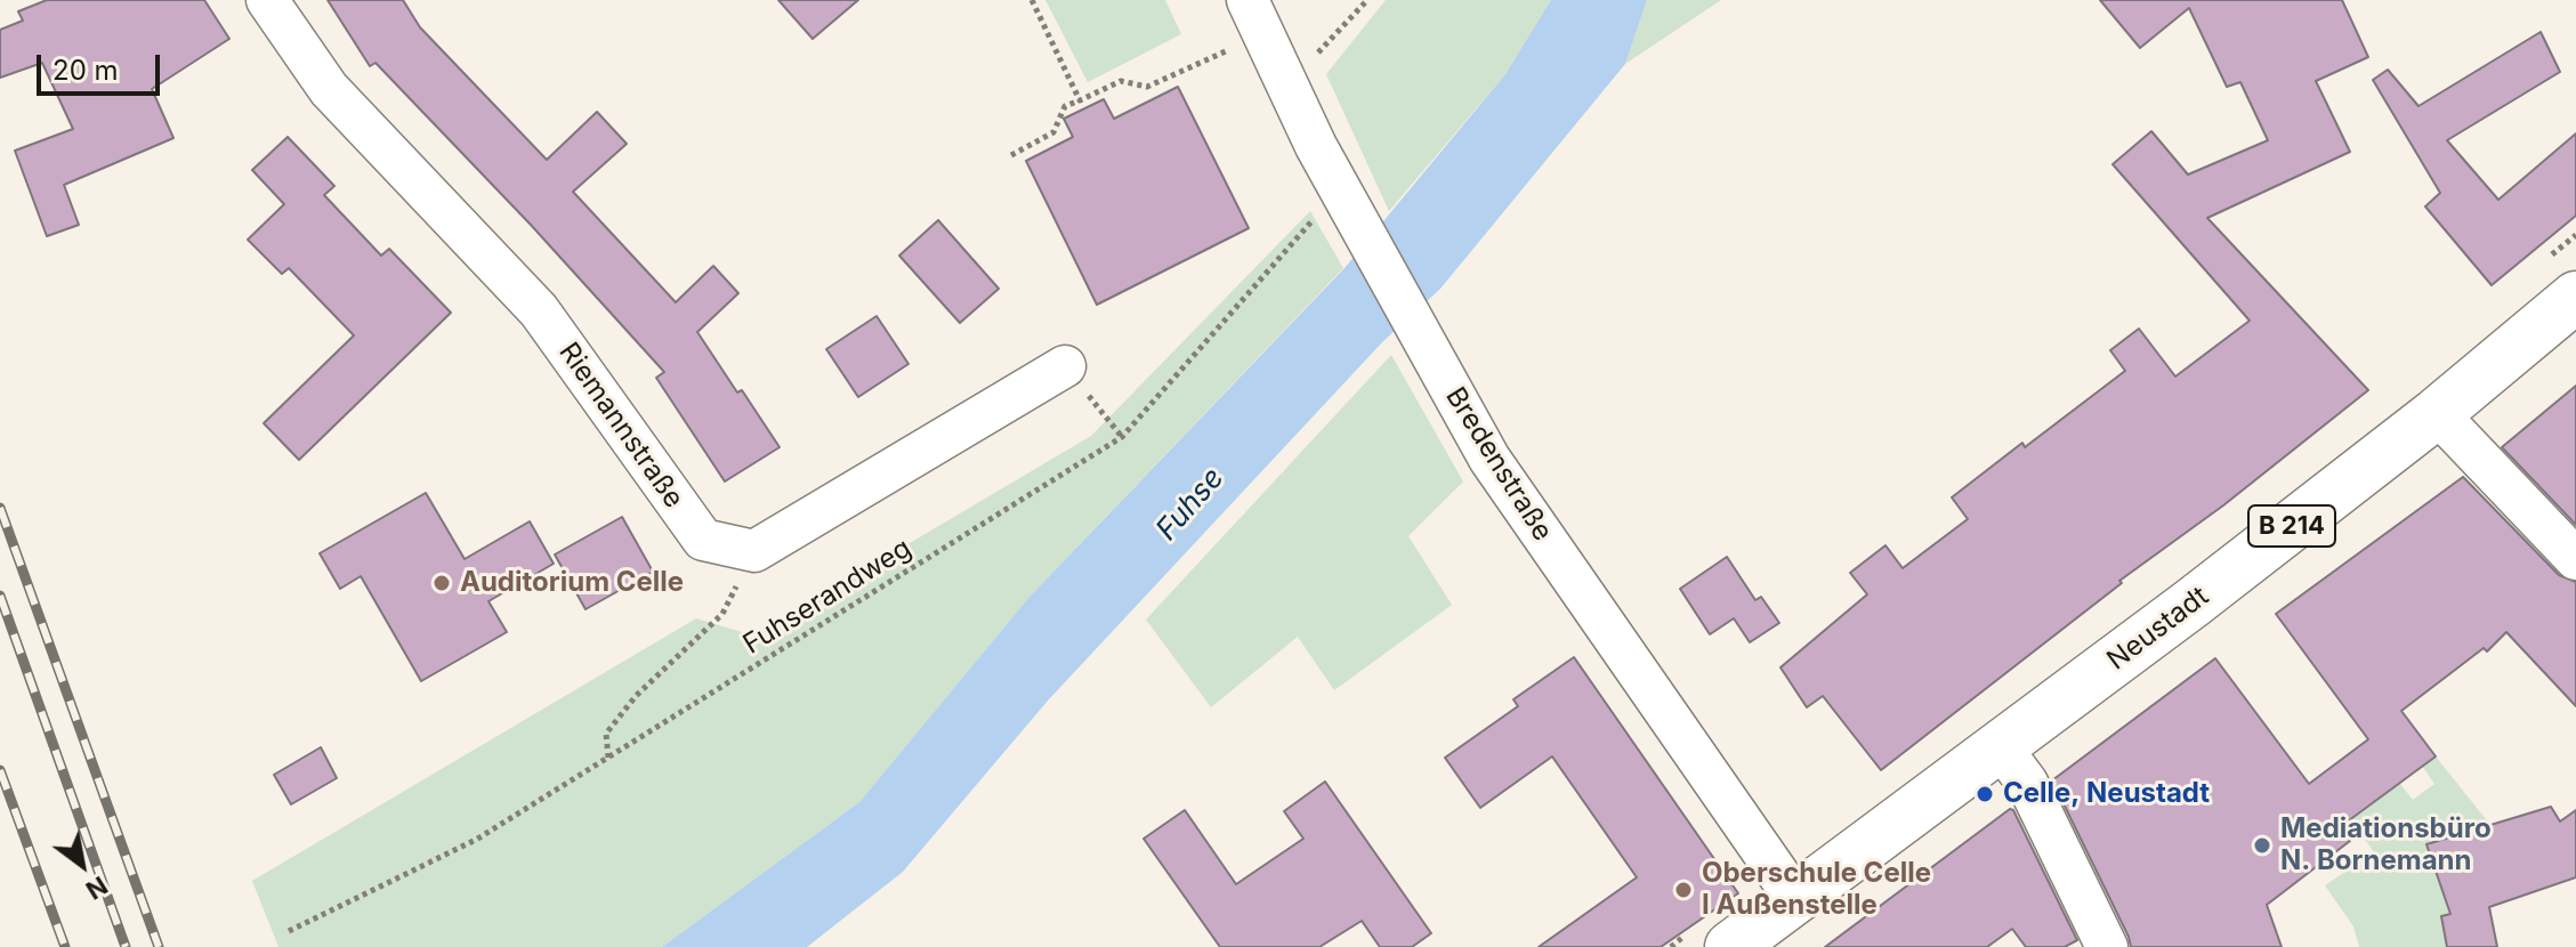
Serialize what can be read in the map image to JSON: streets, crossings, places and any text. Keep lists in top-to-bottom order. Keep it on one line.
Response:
{"streets":{"main road":["B 214","Neustadt"],"street":["Riemannstraße","Bredenstraße"],"path":["Fuhserandweg"]},"crossings":[["Bredenstraße","Fuhserandweg"],["Bredenstraße","Neustadt"]],"water":["Fuhse"],"places":["Auditorium Celle","Celle, Neustadt","Mediationsbüro N. Bornemann","Oberschule Celle I Außenstelle"],"scale_bar":"20 m","north":"bottom right"}
